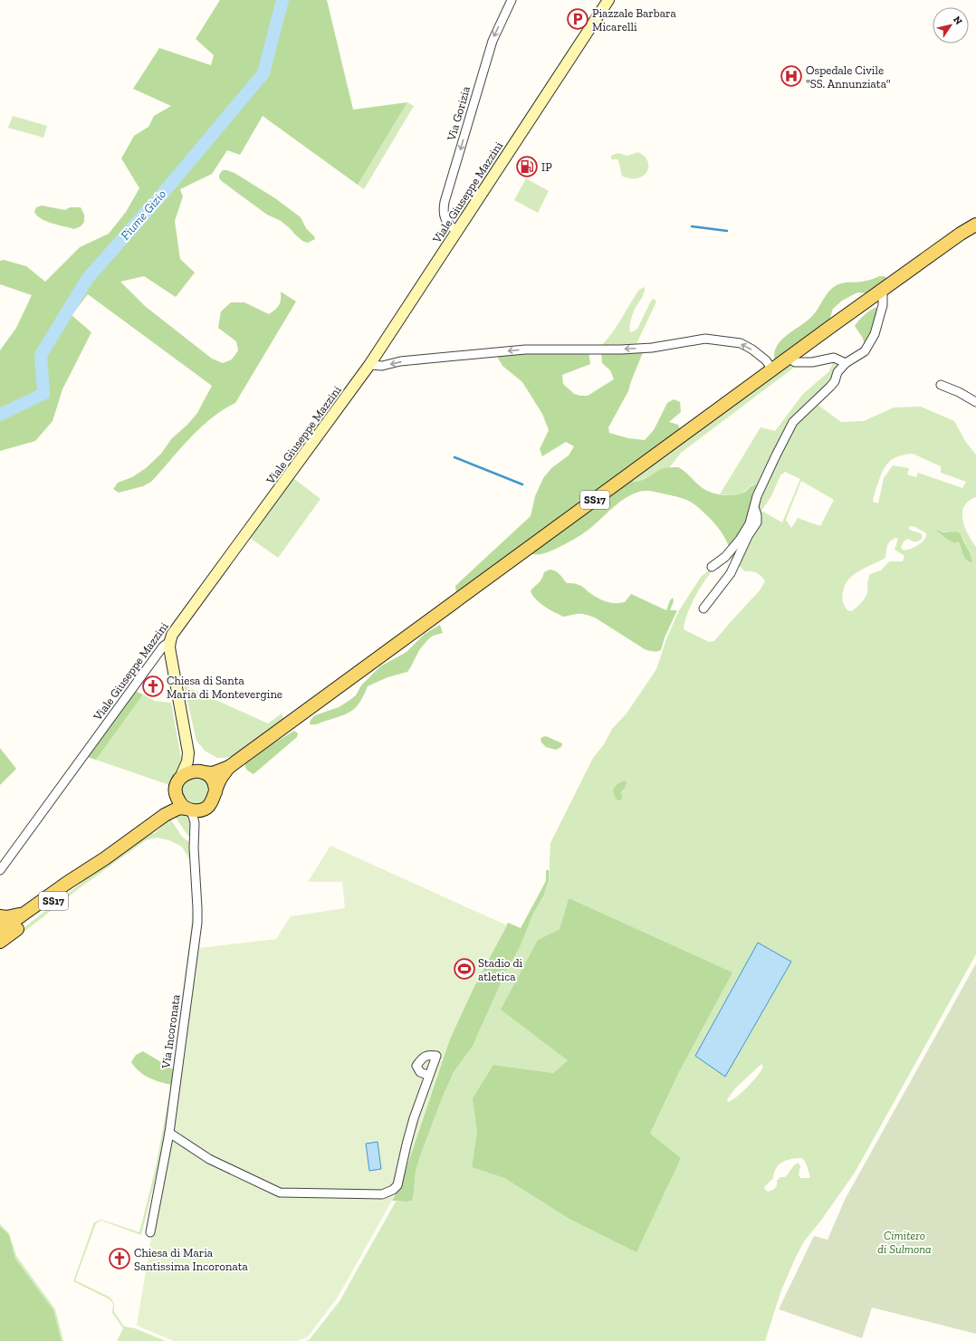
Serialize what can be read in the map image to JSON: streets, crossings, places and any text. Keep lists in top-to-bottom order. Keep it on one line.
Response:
{"streets":{"main road":["Viale Giuseppe Mazzini","SS17"],"street":["Via Gorizia","Via Incoronata"]},"crossings":[["Via Gorizia","Viale Giuseppe Mazzini"],["SS17","Via Incoronata"]],"one_way":["Via Gorizia"],"water":["Fiume Gizio"],"parks":["Cimitero di Sulmona"],"places":{"parking":["Piazzale Barbara Micarelli"],"hospital":["Ospedale Civile \"SS. Annunziata\""],"fuel station":["IP"],"church":["Chiesa di Santa Maria di Montevergine","Chiesa di Maria Santissima Incoronata"],"sports":["Stadio di atletica"]},"north":"top right"}
